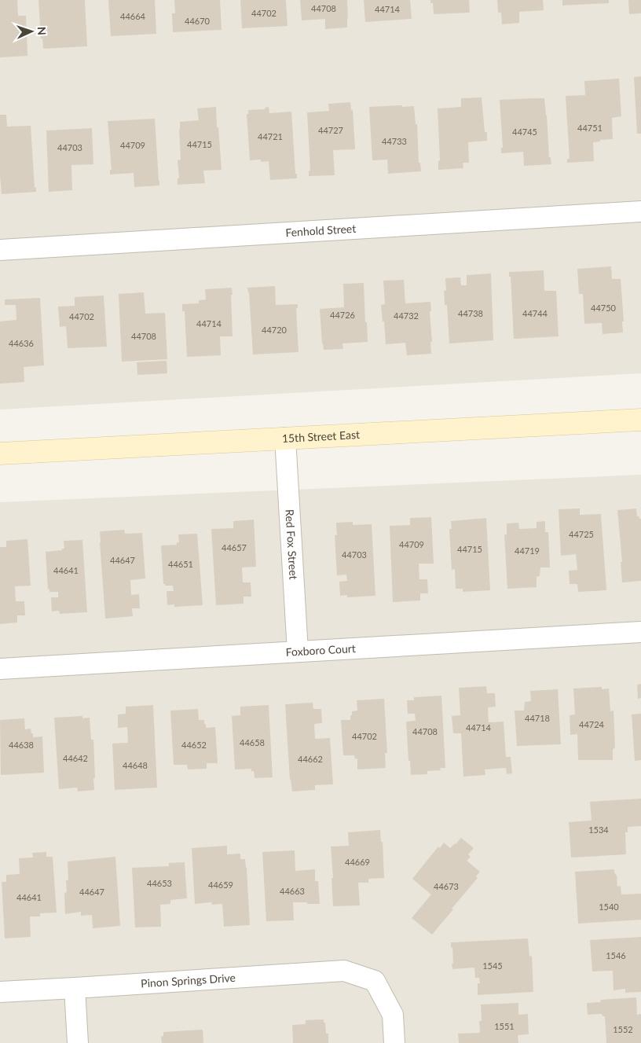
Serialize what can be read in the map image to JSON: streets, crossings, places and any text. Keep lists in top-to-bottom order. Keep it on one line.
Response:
{"streets":{"street":["Fenhold Street","15th Street East","Red Fox Street","Foxboro Court","Pinon Springs Drive"]},"crossings":[["15th Street East","Red Fox Street"],["Red Fox Street","Foxboro Court"]],"house_numbers":["44708","44714","44702","44664","44670","44751","44727","44745","44721","44733","44715","44709","44703","44750","44738","44744","44726","44732","44702","44714","44720","44708","44636","44725","44709","44657","44715","44719","44703","44647","44651","44641","44718","44724","44714","44708","44702","44658","44638","44652","44642","44662","44648","1534","44669","44653","44659","44673","44663","44647","44641","1540","1546","1545","1551","1552"],"north":"right"}
